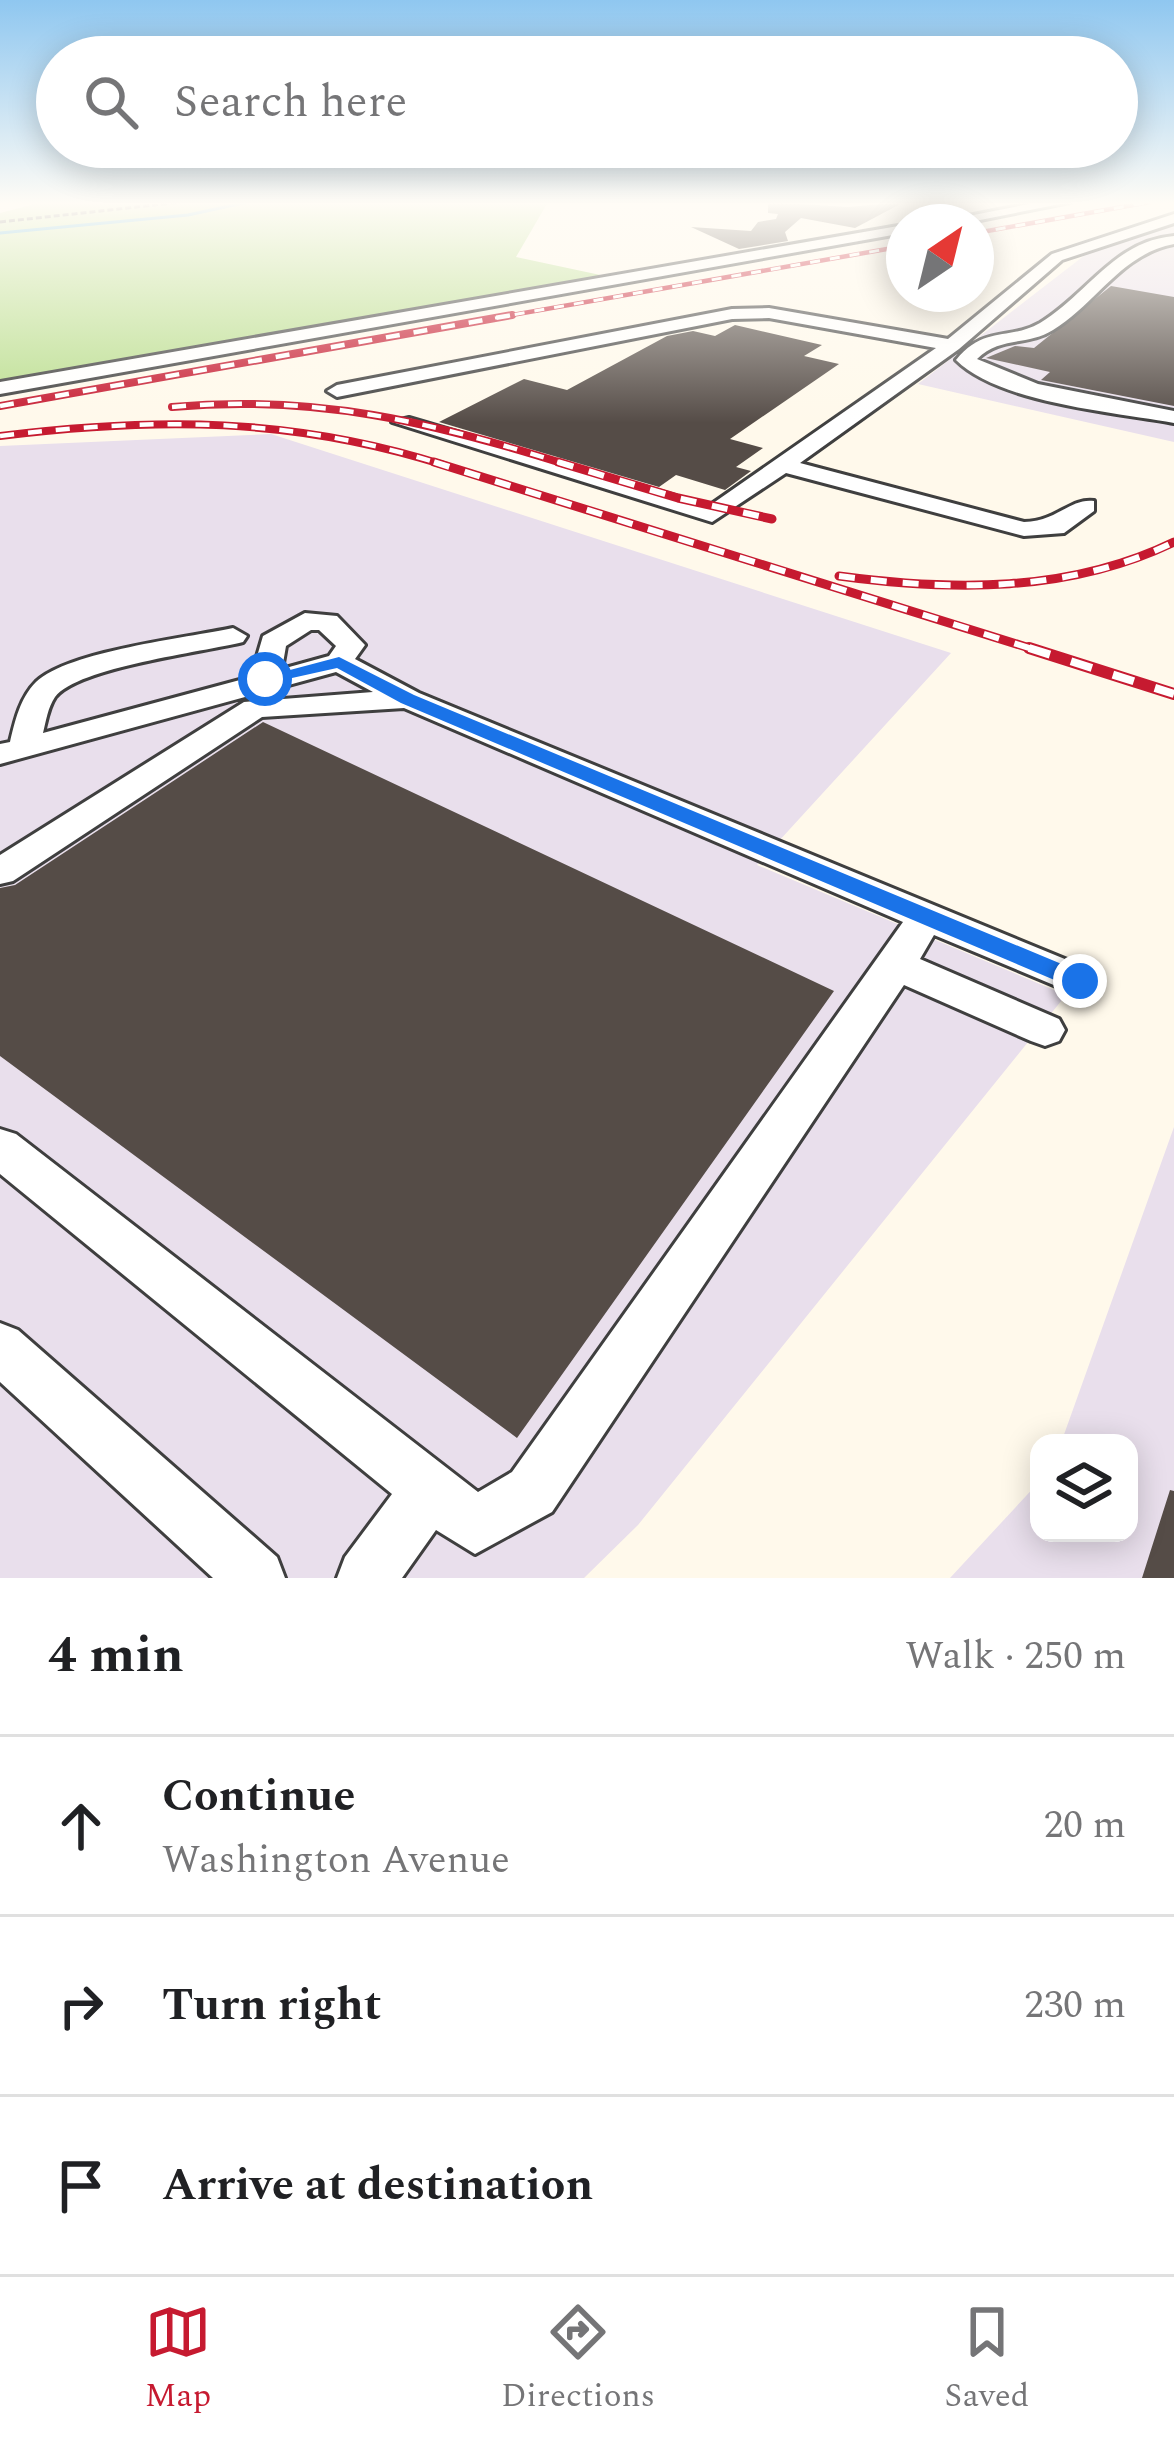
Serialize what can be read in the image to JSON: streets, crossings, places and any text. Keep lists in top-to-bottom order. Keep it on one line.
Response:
{"north":"top right","page":{"search":"Search here","heading":["4 min","Walk · 250 m"],"list":[["Continue","Washington Avenue","20 m"],["Turn right","230 m"],"Arrive at destination"],"nav":["Map","Directions","Saved"]}}
